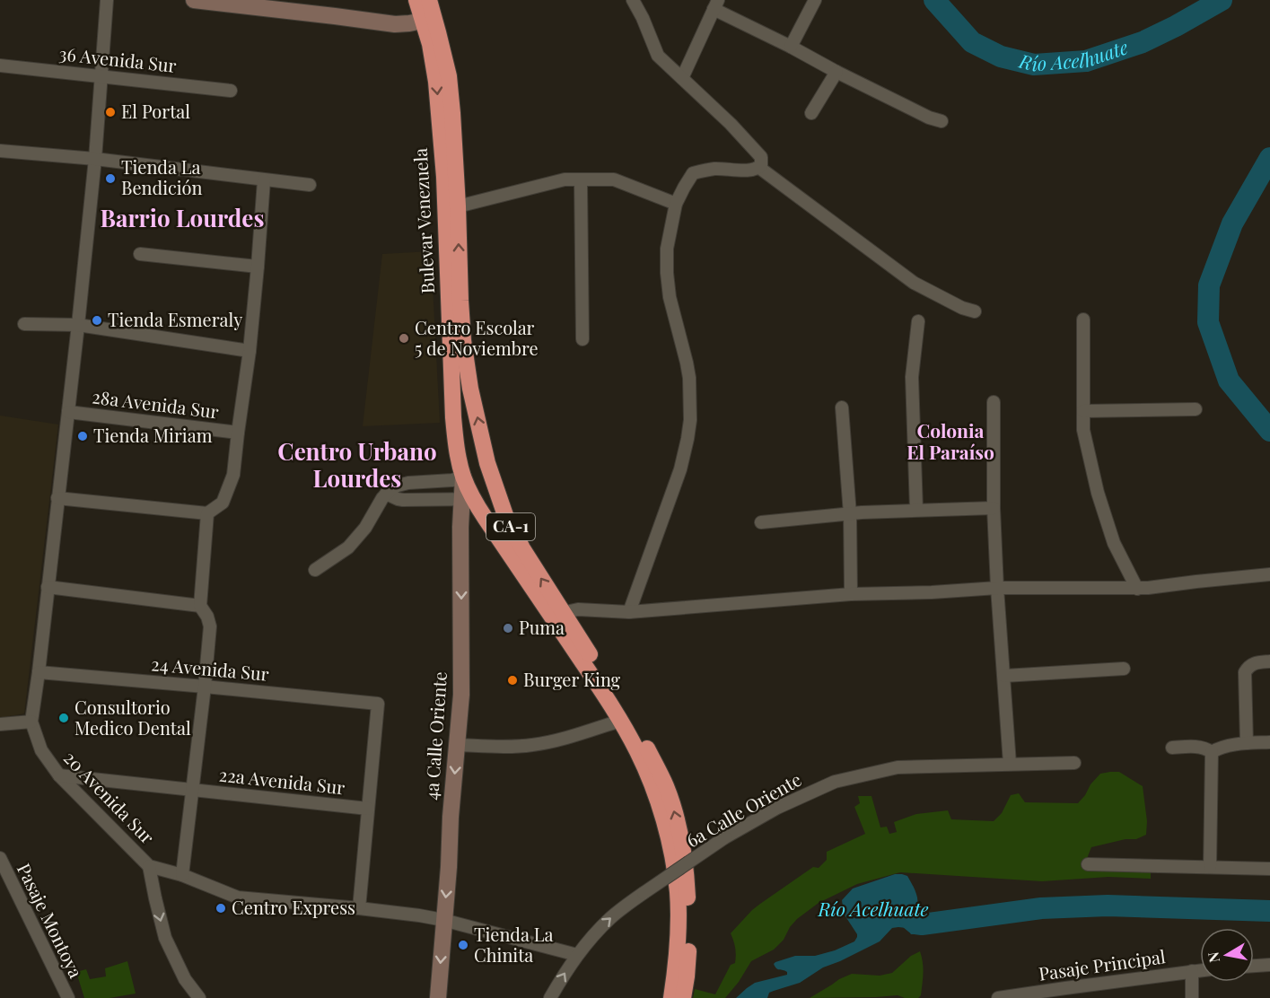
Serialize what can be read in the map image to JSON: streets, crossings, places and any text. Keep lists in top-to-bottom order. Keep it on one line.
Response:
{"streets":{"highway":["Bulevar Venezuela","CA-1"],"street":["36 Avenida Sur","28a Avenida Sur","24 Avenida Sur","4a Calle Oriente","22a Avenida Sur","20 Avenida Sur","6a Calle Oriente","Pasaje Montoya","Pasaje Principal"]},"crossings":[["Bulevar Venezuela","4a Calle Oriente"],["24 Avenida Sur","22a Avenida Sur"],["4a Calle Oriente","20 Avenida Sur"],["22a Avenida Sur","20 Avenida Sur"],["20 Avenida Sur","6a Calle Oriente"]],"one_way":["4a Calle Oriente","6a Calle Oriente"],"districts":["Barrio Lourdes","Colonia El Paraíso","Centro Urbano Lourdes"],"water":["Río Acelhuate"],"places":["El Portal","Tienda La Bendición","Tienda Esmeraly","Centro Escolar 5 de Noviembre","Tienda Miriam","Puma","Burger King","Consultorio Medico Dental","Centro Express","Tienda La Chinita"],"north":"left"}
